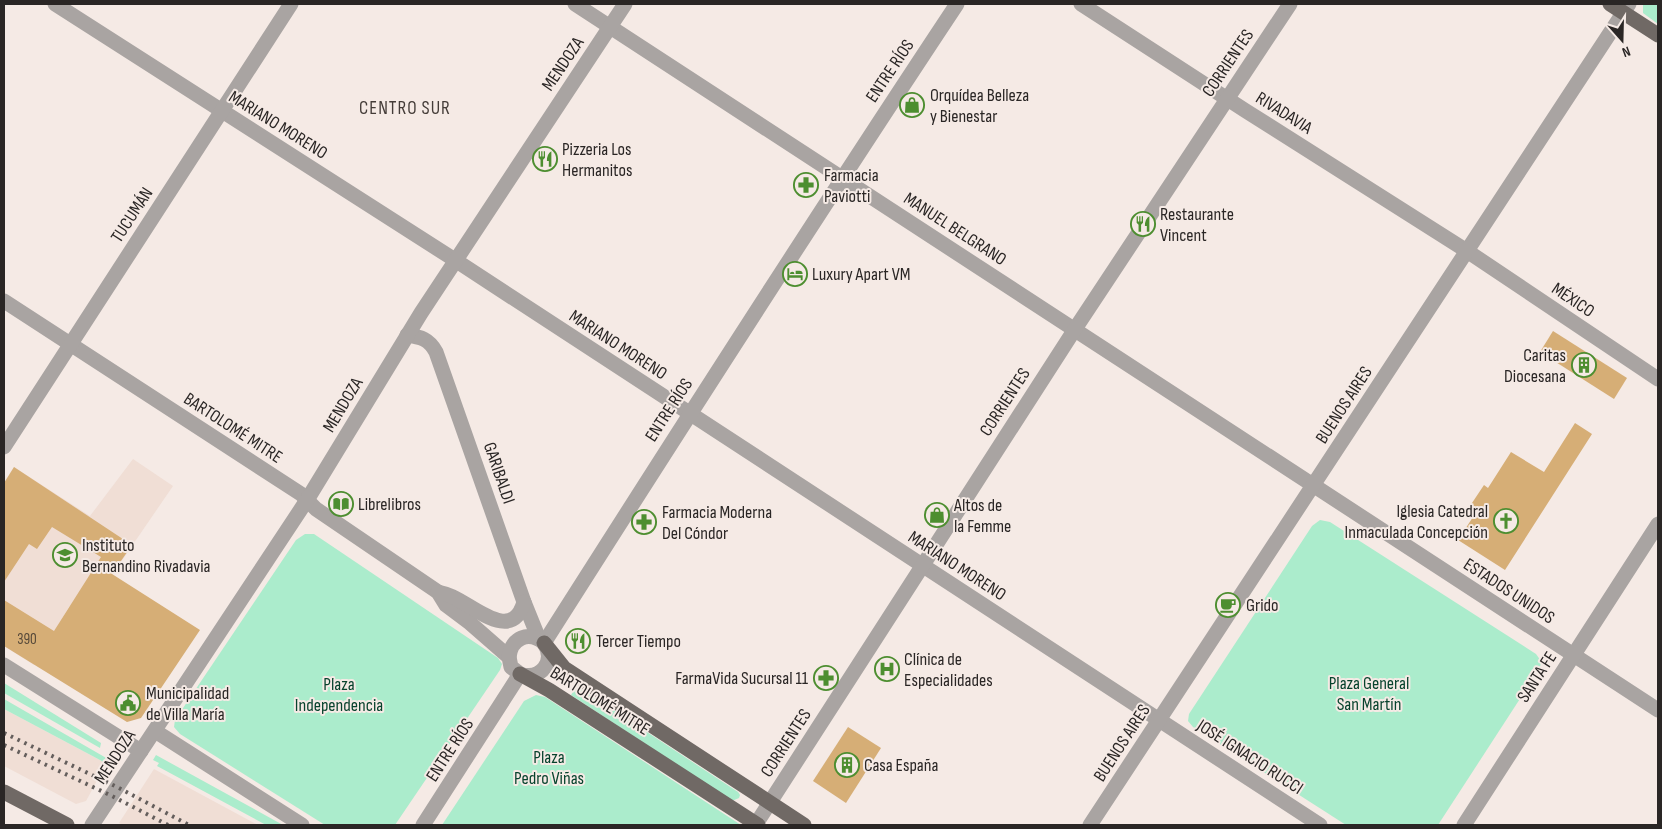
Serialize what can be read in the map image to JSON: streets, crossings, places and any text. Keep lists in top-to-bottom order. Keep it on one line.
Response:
{"streets":{"main road":["BARTOLOMÉ MITRE"],"street":["CORRIENTES","MENDOZA","ENTRE RÍOS","RIVADAVIA","MARIANO MORENO","TUCUMÁN","MANUEL BELGRANO","MÉXICO","BUENOS AIRES","GARIBALDI","ESTADOS UNIDOS","SANTA FE","JOSÉ IGNACIO RUCCI"]},"crossings":[["CORRIENTES","RIVADAVIA"],["CORRIENTES","MARIANO MORENO"],["CORRIENTES","MANUEL BELGRANO"],["CORRIENTES","BARTOLOMÉ MITRE"],["MENDOZA","MARIANO MORENO"],["MENDOZA","MANUEL BELGRANO"],["MENDOZA","BARTOLOMÉ MITRE"],["MENDOZA","GARIBALDI"],["ENTRE RÍOS","MARIANO MORENO"],["ENTRE RÍOS","MANUEL BELGRANO"],["ENTRE RÍOS","BARTOLOMÉ MITRE"],["ENTRE RÍOS","GARIBALDI"],["RIVADAVIA","MÉXICO"],["RIVADAVIA","BUENOS AIRES"],["MARIANO MORENO","TUCUMÁN"],["MARIANO MORENO","BUENOS AIRES"],["MARIANO MORENO","JOSÉ IGNACIO RUCCI"],["TUCUMÁN","BARTOLOMÉ MITRE"],["MANUEL BELGRANO","BUENOS AIRES"],["MANUEL BELGRANO","ESTADOS UNIDOS"],["MÉXICO","BUENOS AIRES"],["BUENOS AIRES","ESTADOS UNIDOS"],["BUENOS AIRES","JOSÉ IGNACIO RUCCI"],["BARTOLOMÉ MITRE","GARIBALDI"],["ESTADOS UNIDOS","SANTA FE"]],"districts":["CENTRO SUR"],"parks":["Plaza General San Martín","Plaza Independencia","Plaza Pedro Viñas"],"places":{"shop":["Orquídea Belleza y Bienestar","Altos de la Femme"],"restaurant":["Pizzeria Los Hermanitos","Restaurante Vincent","Tercer Tiempo"],"pharmacy":["Farmacia Paviotti","Farmacia Moderna Del Cóndor","FarmaVida Sucursal 11"],"hotel":["Luxury Apart VM"],"building":["Caritas Diocesana","Casa España"],"library":["Librelibros"],"church":["Iglesia Catedral Inmaculada Concepción"],"school or university":["Instituto Bernandino Rivadavia"],"cafe":["Grido"],"hospital":["Clínica de Especialidades"],"public building":["Municipalidad de Villa María"]},"house_numbers":["390"],"north":"bottom"}
